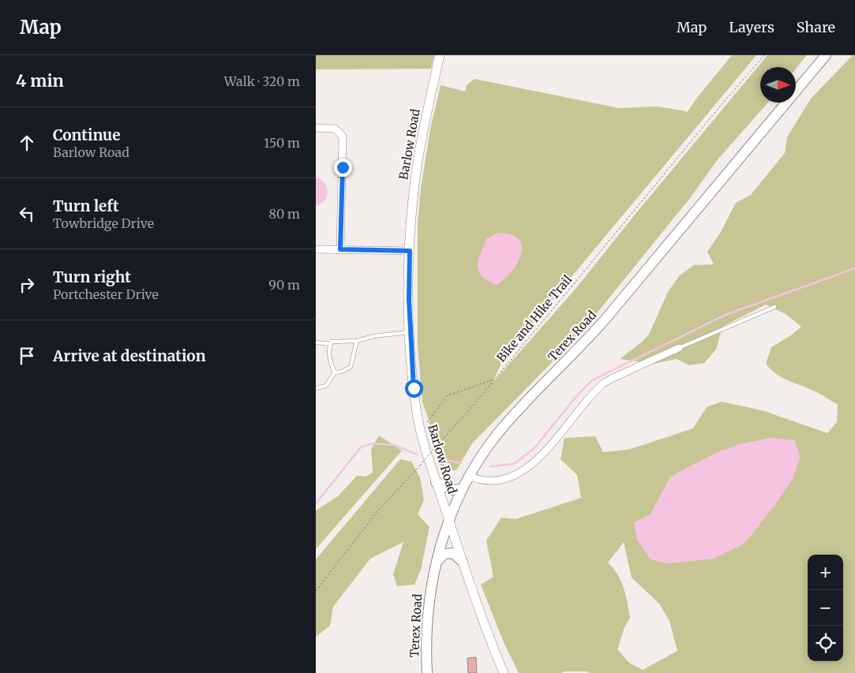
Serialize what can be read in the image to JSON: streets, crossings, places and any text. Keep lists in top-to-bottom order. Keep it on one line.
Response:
{"streets":{"main road":["Terex Road"],"street":["Barlow Road"],"path":["Bike and Hike Trail"]},"crossings":[["Barlow Road","Terex Road"]],"north":"right","page":{"header":"Map","nav":["Map","Layers","Share"],"heading":["4 min","Walk · 320 m"],"list":[["Continue","Barlow Road","150 m"],["Turn left","Towbridge Drive","80 m"],["Turn right","Portchester Drive","90 m"],"Arrive at destination"],"map_buttons":["+","−"]}}
